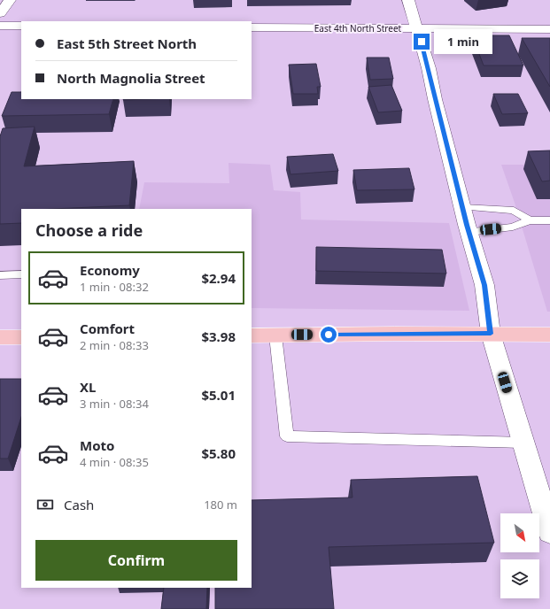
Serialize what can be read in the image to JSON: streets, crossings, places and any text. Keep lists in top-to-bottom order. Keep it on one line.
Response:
{"streets":{"street":["East 4th North Street"]},"north":"bottom right","page":{"banner":["East 5th Street North","North Magnolia Street"],"bubble":"1 min","heading":"Choose a ride","list":[{"name":"Economy","note":"1 min · 08:32","value":"$2.94"},{"name":"Comfort","note":"2 min · 08:33","value":"$3.98"},{"name":"XL","note":"3 min · 08:34","value":"$5.01"},{"name":"Moto","note":"4 min · 08:35","value":"$5.80"}],"pay":["Cash","180 m"],"buttons":"Confirm"}}
